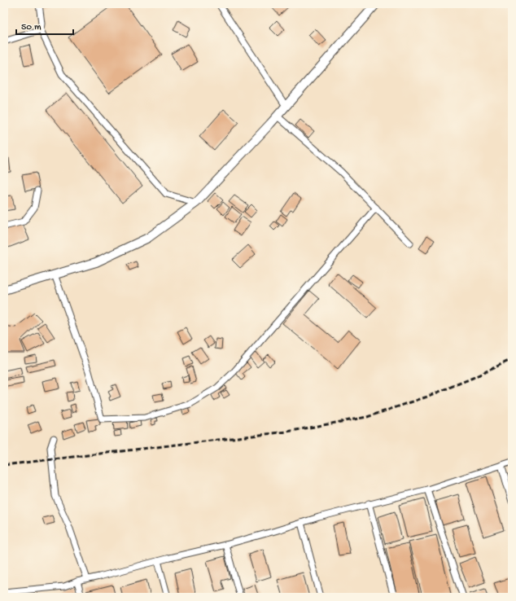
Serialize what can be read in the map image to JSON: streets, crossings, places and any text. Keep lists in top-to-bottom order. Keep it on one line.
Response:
{"scale_bar":"50 m"}
